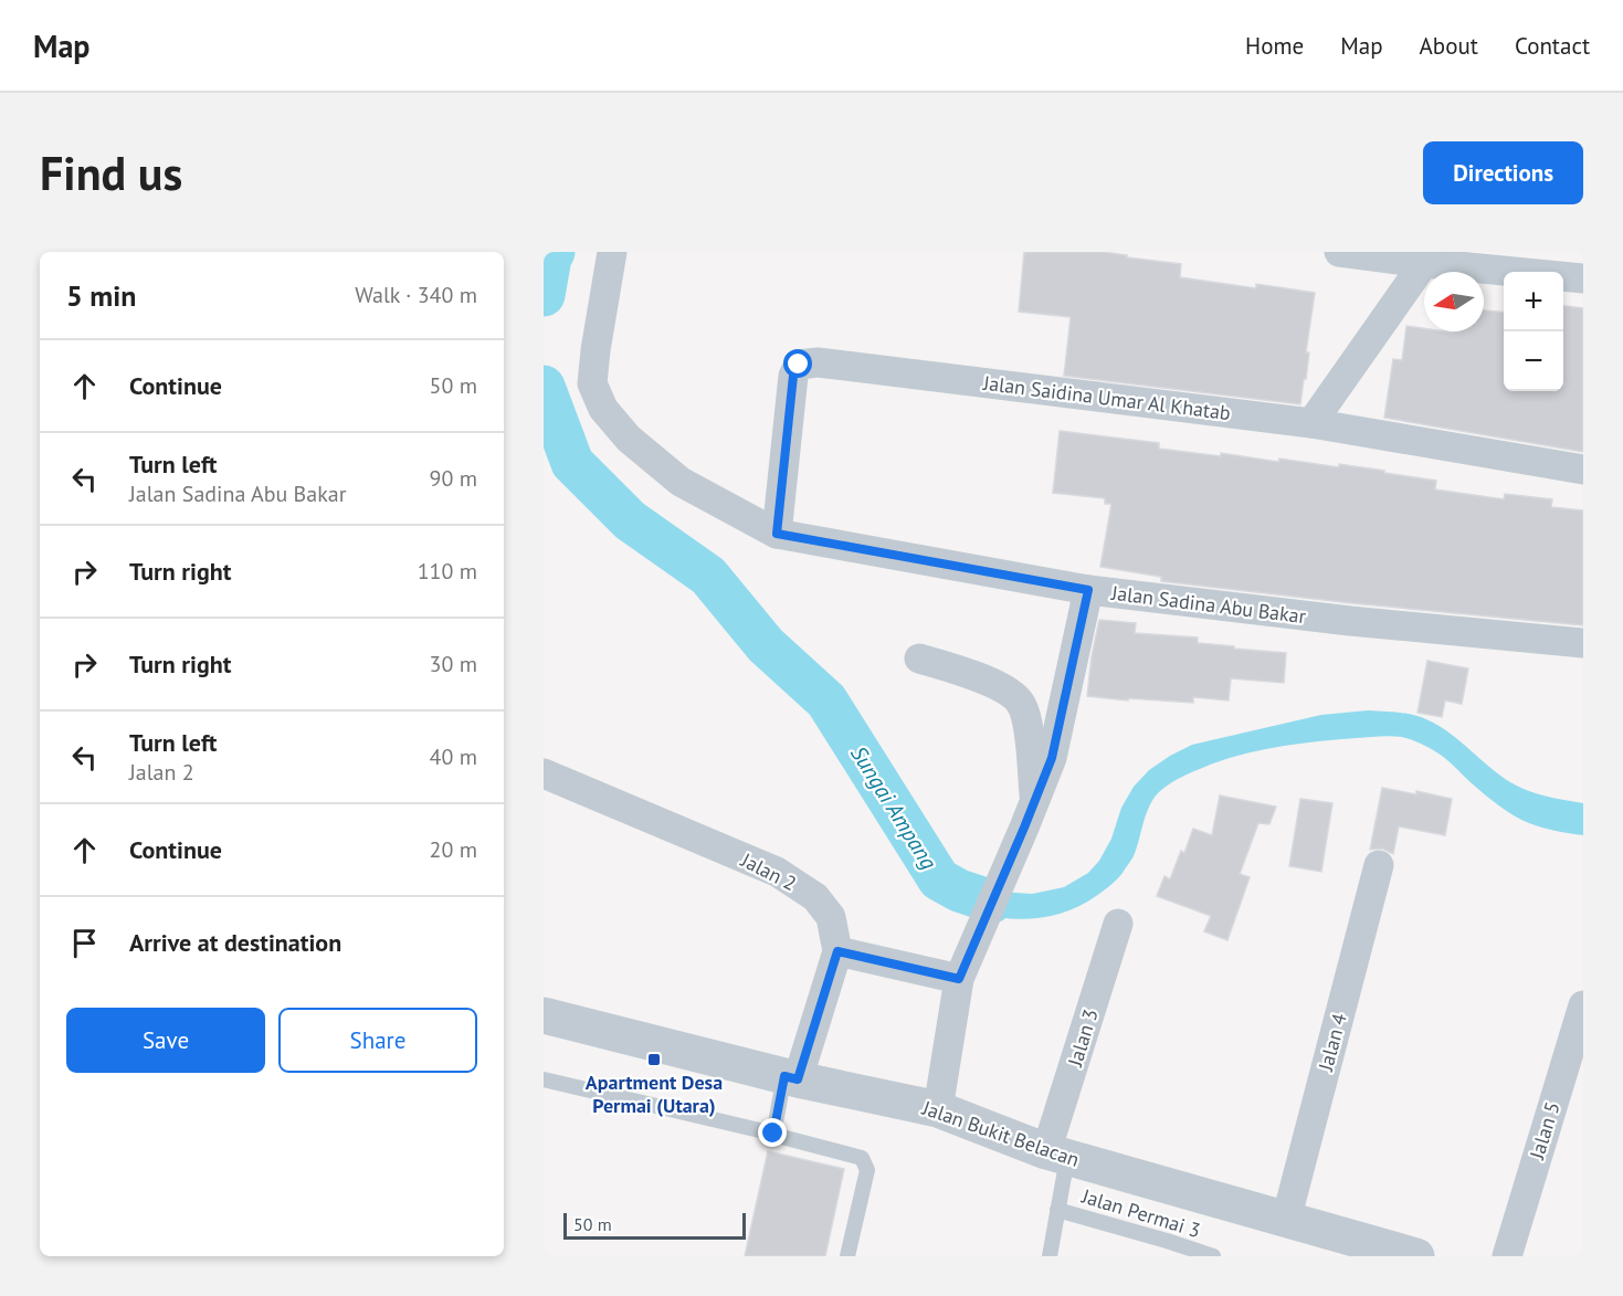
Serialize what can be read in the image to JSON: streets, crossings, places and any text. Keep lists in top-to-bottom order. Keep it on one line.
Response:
{"streets":{"street":["Jalan Saidina Umar Al Khatab","Jalan Sadina Abu Bakar","Jalan 2","Jalan 3","Jalan 4","Jalan 5","Jalan Bukit Belacan"],"lane":["Jalan Permai 3"]},"crossings":[["Jalan Saidina Umar Al Khatab","Jalan Sadina Abu Bakar"],["Jalan 2","Jalan Bukit Belacan"],["Jalan 3","Jalan Bukit Belacan"],["Jalan 4","Jalan Bukit Belacan"]],"water":["Sungai Ampang"],"places":{"transit":["Apartment Desa Permai (Utara)"]},"scale_bar":"50 m","north":"left","page":{"header":"Map","nav":["Home","Map","About","Contact"],"buttons":["Directions",["Save","Share"]],"title":"Find us","heading":["5 min","Walk · 340 m"],"map_buttons":["+","−"],"list":[["Continue","50 m"],["Turn left","Jalan Sadina Abu Bakar","90 m"],["Turn right","110 m"],["Turn right","30 m"],["Turn left","Jalan 2","40 m"],["Continue","20 m"],"Arrive at destination"],"scale":"50 m"}}
